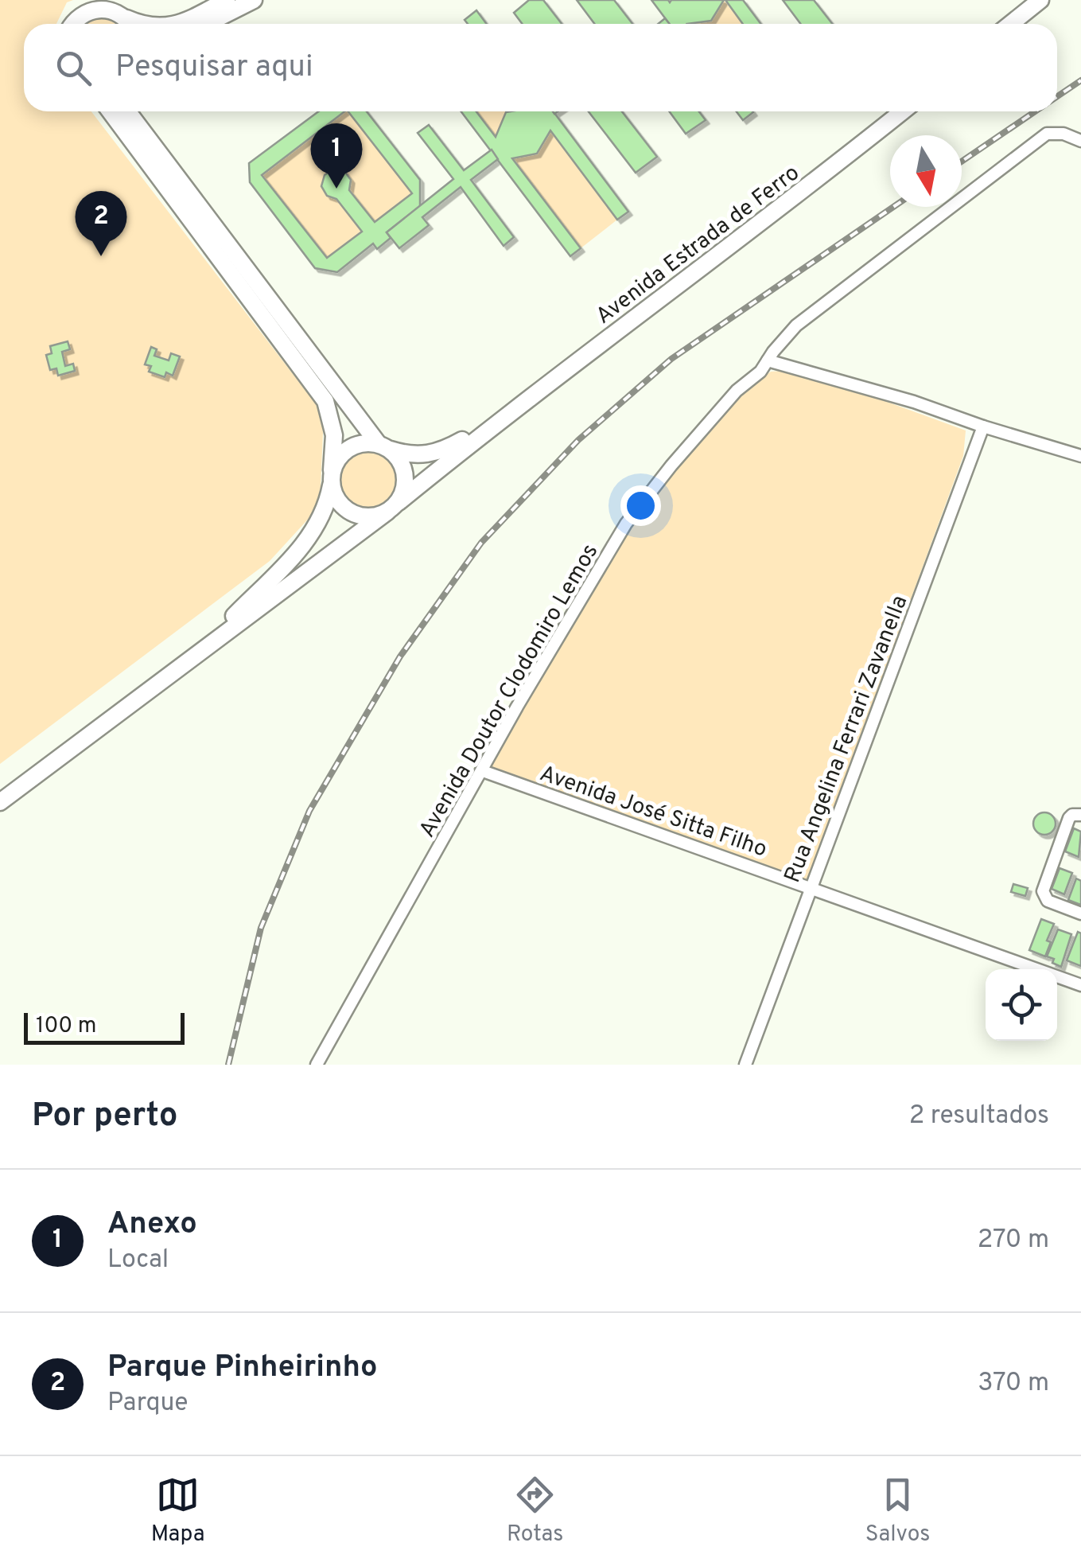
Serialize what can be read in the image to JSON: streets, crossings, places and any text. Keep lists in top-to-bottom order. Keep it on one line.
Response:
{"streets":{"main road":["Avenida Estrada de Ferro"],"street":["Avenida Doutor Clodomiro Lemos","Rua Angelina Ferrari Zavanella","Avenida José Sitta Filho"]},"crossings":[["Avenida Doutor Clodomiro Lemos","Avenida José Sitta Filho"],["Rua Angelina Ferrari Zavanella","Avenida José Sitta Filho"]],"scale_bar":"100 m","north":"bottom","page":{"search":"Pesquisar aqui","pins":["1","2"],"scale":"100 m","heading":["Por perto","2 resultados"],"list":[{"mark":"1","name":"Anexo","note":"Local","value":"270 m"},{"mark":"2","name":"Parque Pinheirinho","note":"Parque","value":"370 m"}],"nav":["Mapa","Rotas","Salvos"]}}
